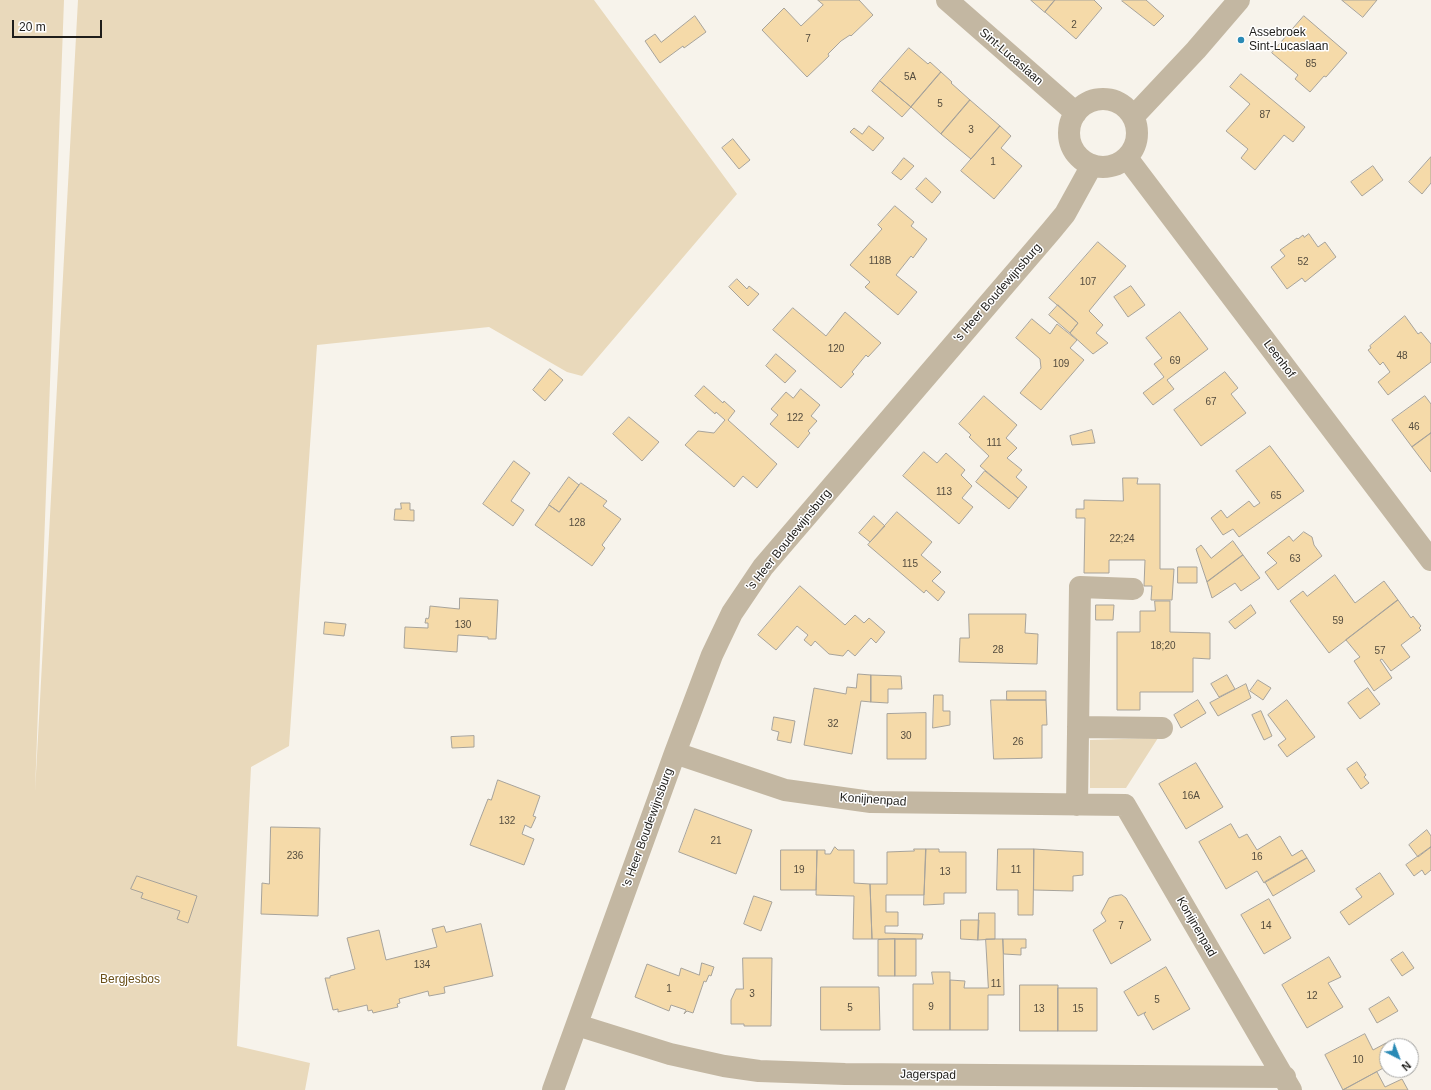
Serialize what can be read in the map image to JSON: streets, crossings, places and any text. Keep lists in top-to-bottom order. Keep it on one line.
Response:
{"streets":{"street":["Sint-Lucaslaan","'s Heer Boudewijnsburg","Leenhof","Konijnenpad","Jagerspad"]},"crossings":[["Sint-Lucaslaan","'s Heer Boudewijnsburg"],["Sint-Lucaslaan","Leenhof"],["'s Heer Boudewijnsburg","Leenhof"],["'s Heer Boudewijnsburg","Konijnenpad"],["'s Heer Boudewijnsburg","Jagerspad"],["Konijnenpad","Jagerspad"]],"parks":["Bergjesbos"],"places":["Assebroek Sint-Lucaslaan"],"house_numbers":["2","7","85","5A","5","87","3","1","118B","52","107","120","48","69","109","67","122","46","111","113","65","128","22;24","63","115","59","130","18;20","28","57","32","30","26","16A","132","21","236","16","19","11","13","7","14","134","11","1","3","12","5","9","5","13","15","10"],"scale_bar":"20 m","north":"bottom right"}
